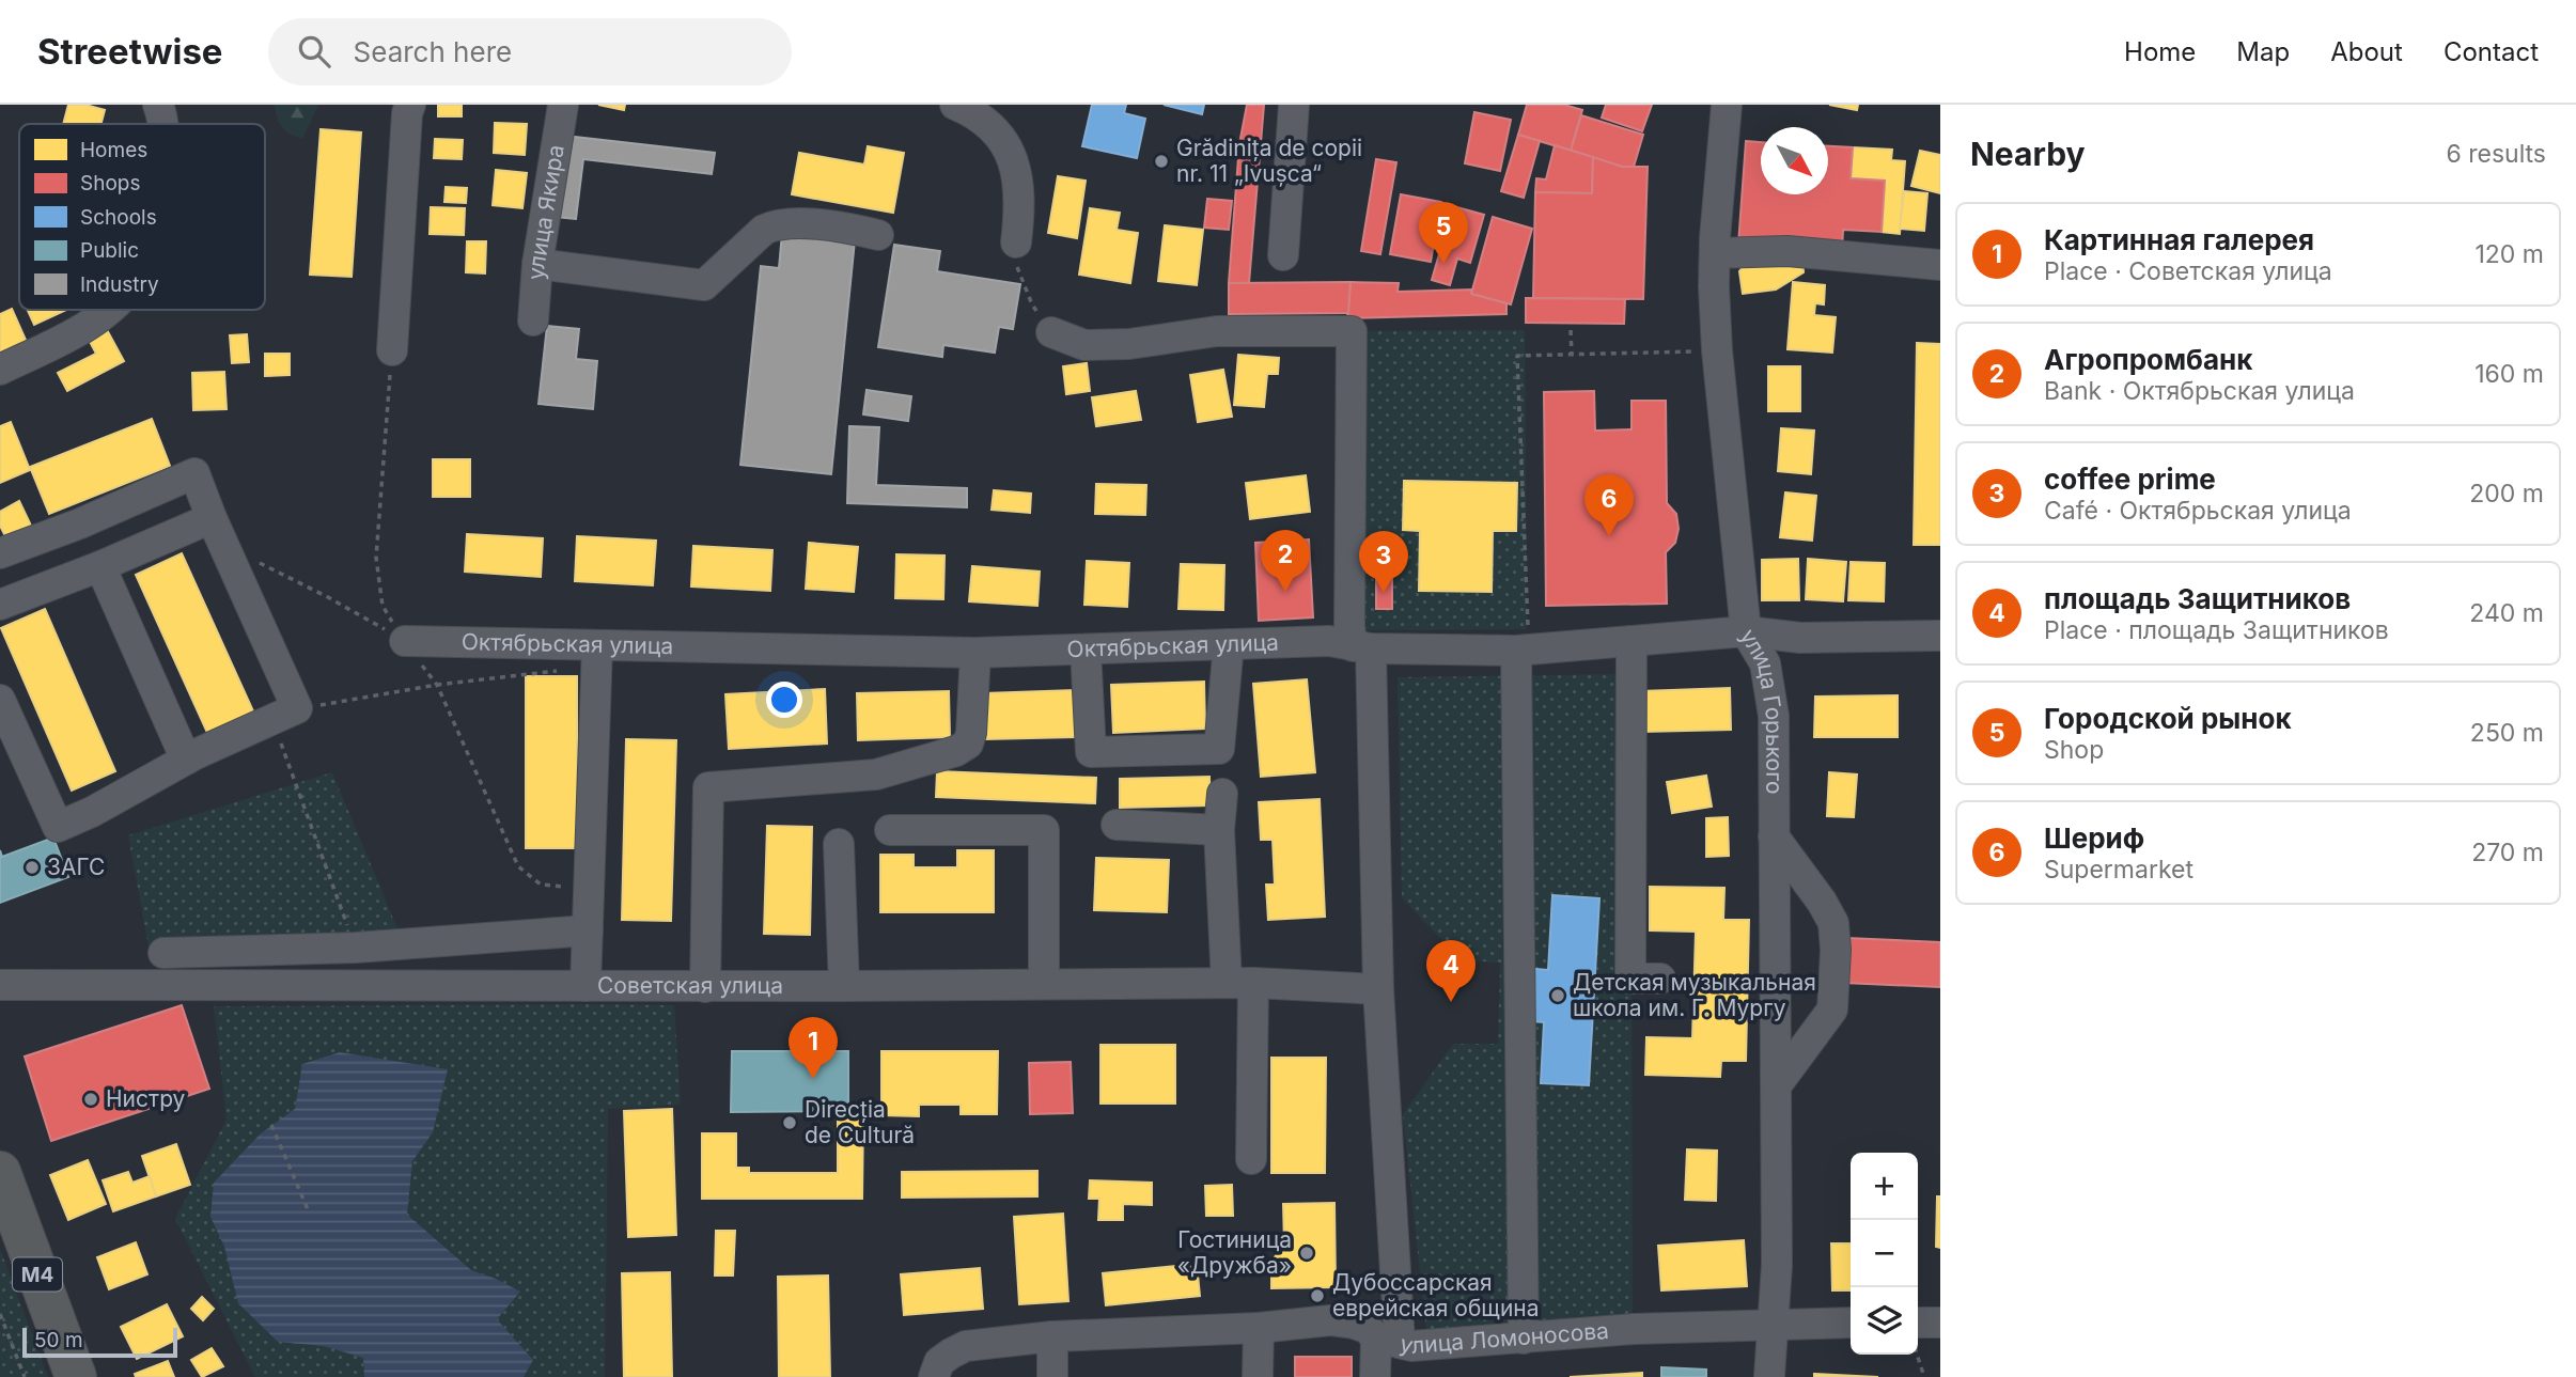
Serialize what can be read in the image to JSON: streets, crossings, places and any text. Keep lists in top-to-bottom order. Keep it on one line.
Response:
{"streets":{"highway":["M4"],"street":["улица Якира","Октябрьская улица","улица Горького","Советская улица","улица Ломоносова"]},"crossings":[["Октябрьская улица","улица Горького"],["улица Горького","улица Ломоносова"]],"places":["Grădinița de copii nr. 11 „Ivușca“","ЗАГС","Детская музыкальная школа им. Г. Мургу","Нистру","Direcția de Cultură","Гостиница «Дружба»","Дубоссарская еврейская община"],"legend":["Homes","Shops","Schools","Public","Industry"],"scale_bar":"50 m","north":"bottom right","page":{"header":"Streetwise","search":"Search here","nav":["Home","Map","About","Contact"],"heading":["Nearby","6 results"],"pins":["5","6","2","3","4","1"],"list":[{"mark":"1","name":"Картинная галерея","note":"Place · Советская улица","value":"120 m"},{"mark":"2","name":"Агропромбанк","note":"Bank · Октябрьская улица","value":"160 m"},{"mark":"3","name":"coffee prime","note":"Café · Октябрьская улица","value":"200 m"},{"mark":"4","name":"площадь Защитников","note":"Place · площадь Защитников","value":"240 m"},{"mark":"5","name":"Городской рынок","note":"Shop","value":"250 m"},{"mark":"6","name":"Шериф","note":"Supermarket","value":"270 m"}],"map_buttons":["+","−"],"scale":"50 m"}}
